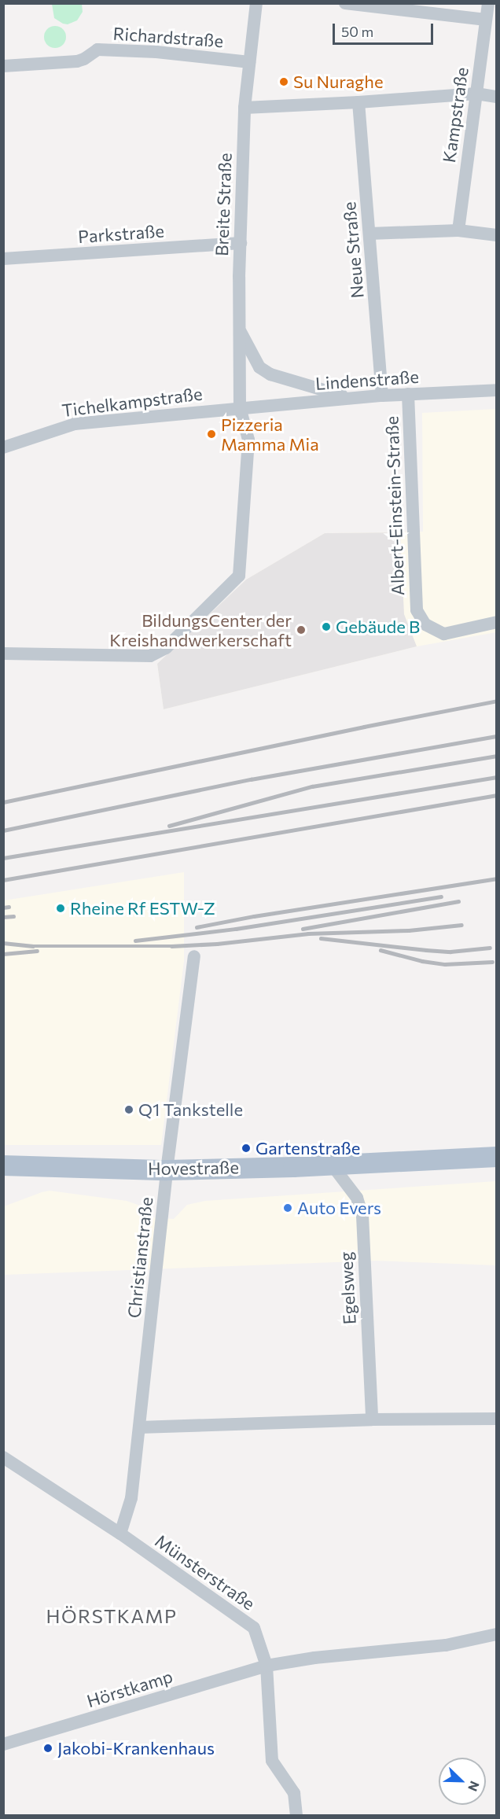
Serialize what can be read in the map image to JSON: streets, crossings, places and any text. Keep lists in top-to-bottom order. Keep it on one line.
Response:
{"streets":{"main road":["Hovestraße"],"street":["Richardstraße","Kampstraße","Breite Straße","Parkstraße","Neue Straße","Lindenstraße","Tichelkampstraße","Albert-Einstein-Straße","Christianstraße","Egelsweg","Münsterstraße","Hörstkamp"]},"crossings":[["Richardstraße","Breite Straße"],["Breite Straße","Parkstraße"],["Breite Straße","Lindenstraße"],["Breite Straße","Tichelkampstraße"],["Neue Straße","Lindenstraße"],["Lindenstraße","Tichelkampstraße"],["Lindenstraße","Albert-Einstein-Straße"],["Hovestraße","Christianstraße"],["Hovestraße","Egelsweg"],["Christianstraße","Münsterstraße"],["Münsterstraße","Hörstkamp"]],"districts":["HÖRSTKAMP"],"places":["Su Nuraghe","Pizzeria Mamma Mia","Gebäude B","BildungsCenter der Kreishandwerkerschaft","Rheine Rf ESTW-Z","Q1 Tankstelle","Gartenstraße","Auto Evers","Jakobi-Krankenhaus"],"scale_bar":"50 m","north":"bottom right"}
